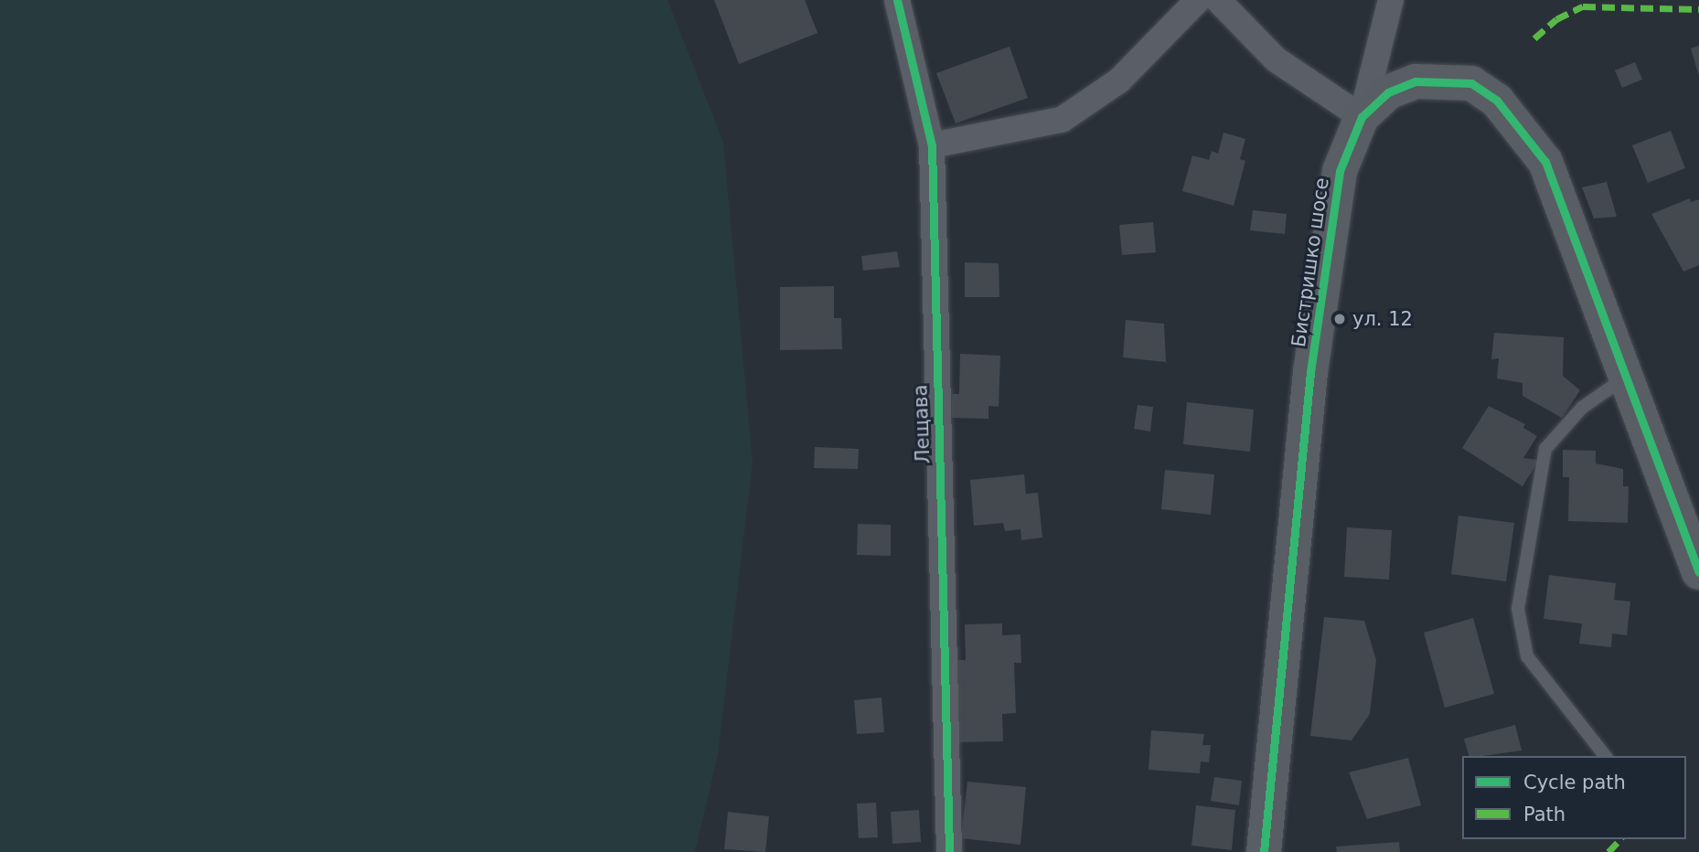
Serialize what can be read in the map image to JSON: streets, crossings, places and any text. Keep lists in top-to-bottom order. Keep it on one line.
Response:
{"streets":{"street":["Бистришко шосе","Лещава"]},"places":["ул. 12"],"legend":["Cycle path","Path"]}
